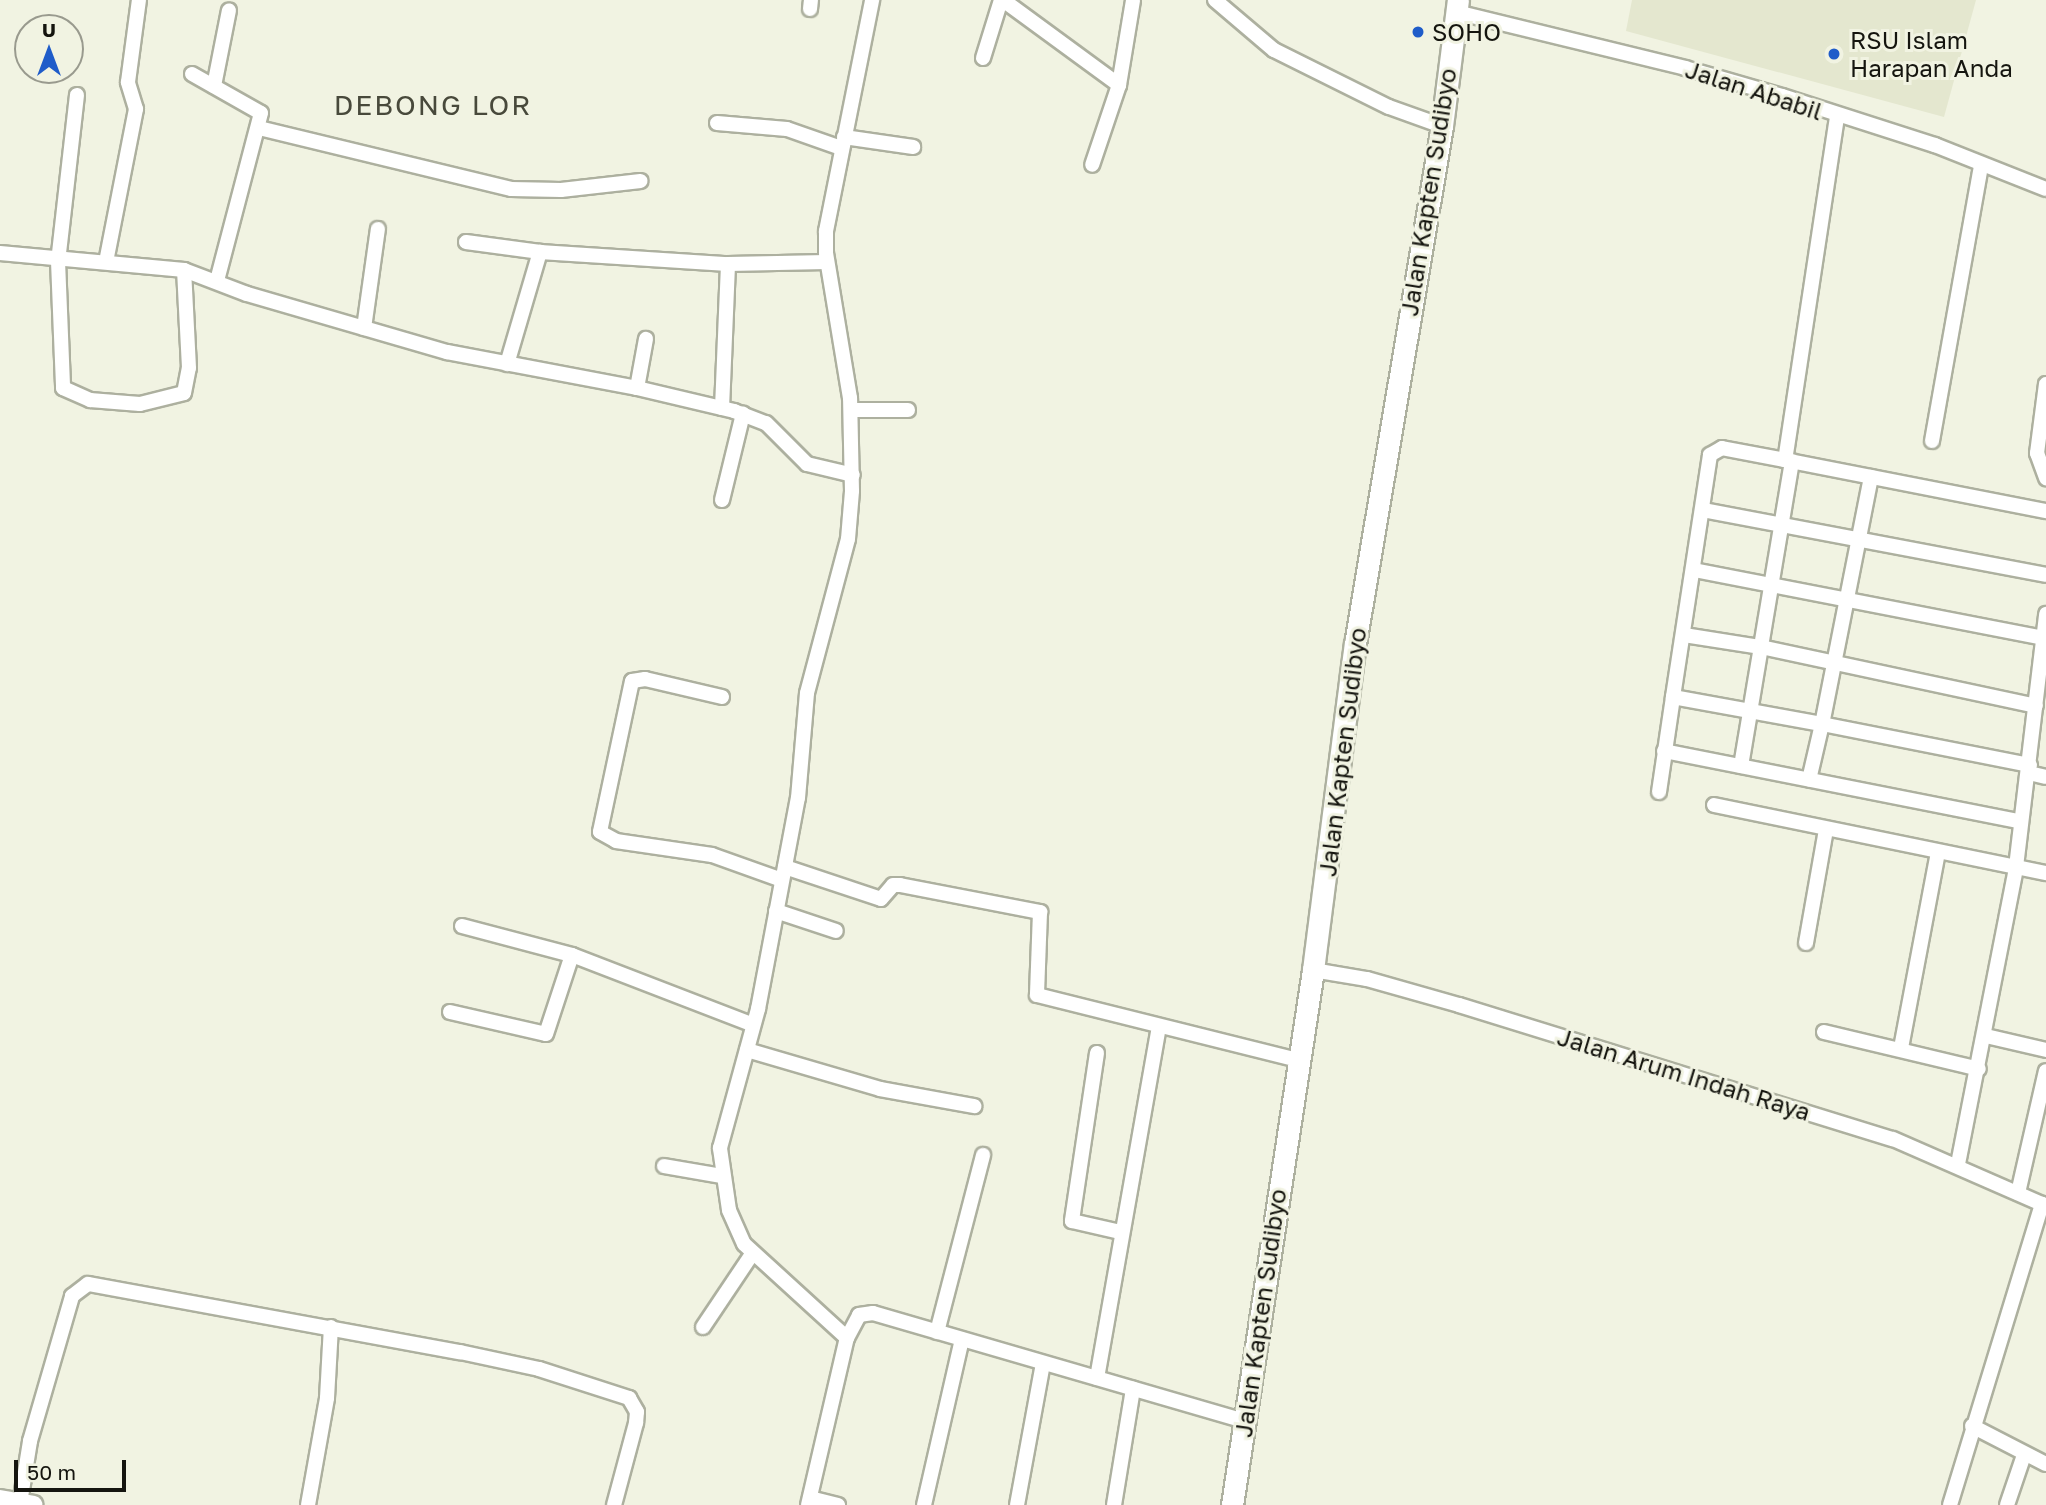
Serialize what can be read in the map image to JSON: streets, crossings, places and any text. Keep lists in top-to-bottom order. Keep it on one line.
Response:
{"streets":{"main road":["Jalan Kapten Sudibyo"],"street":["Jalan Ababil","Jalan Arum Indah Raya"]},"crossings":[["Jalan Ababil","Jalan Kapten Sudibyo"],["Jalan Kapten Sudibyo","Jalan Arum Indah Raya"]],"districts":["DEBONG LOR"],"places":["SOHO","RSU Islam Harapan Anda"],"scale_bar":"50 m","north":"top"}
